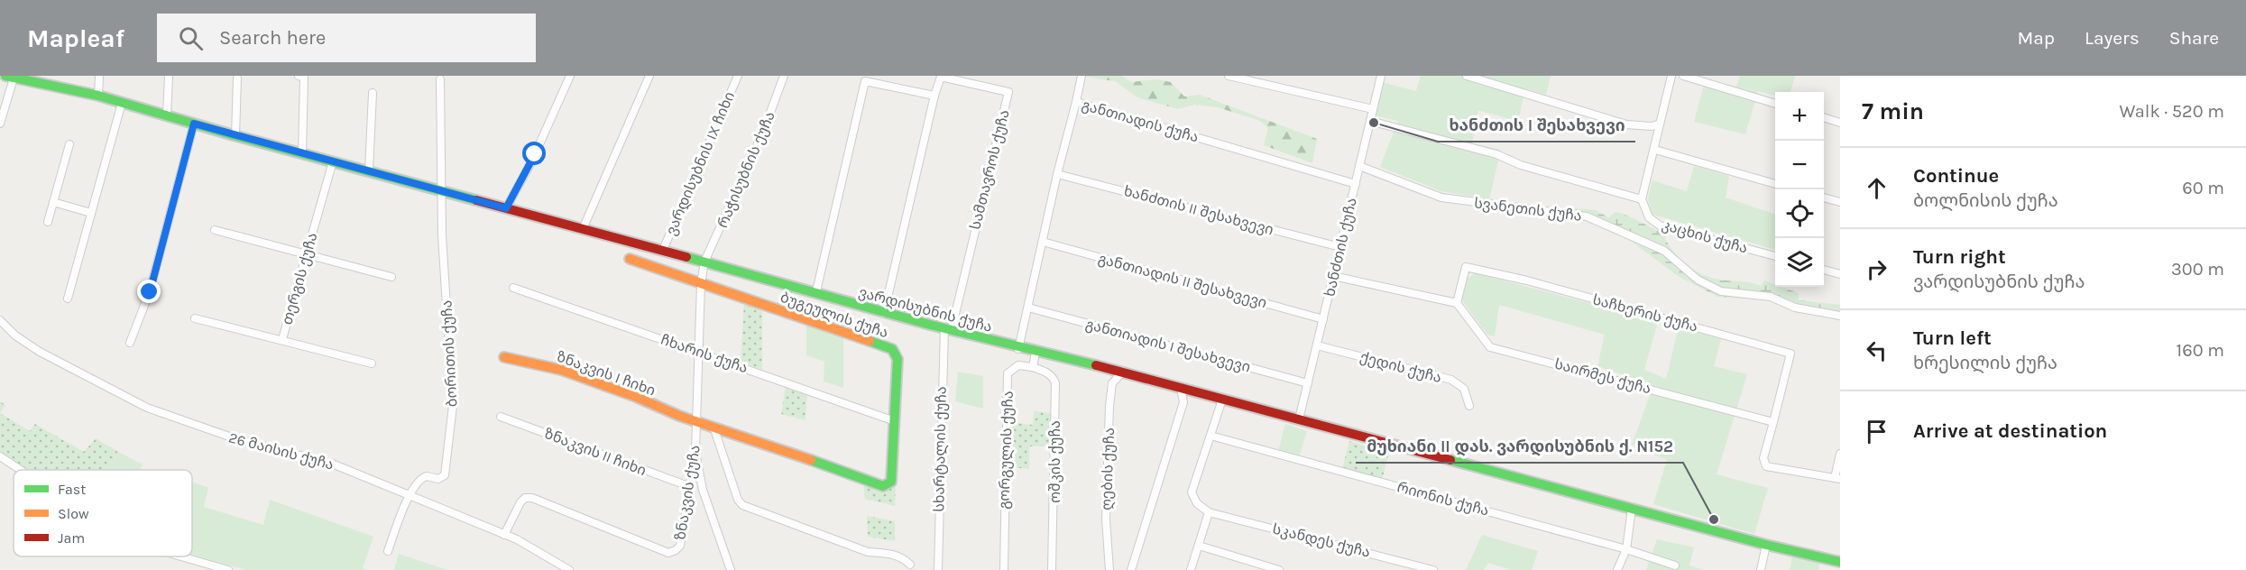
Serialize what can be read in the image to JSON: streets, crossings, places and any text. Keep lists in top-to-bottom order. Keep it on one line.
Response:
{"streets":{"street":["განთიადის ქუჩა","ვარდისუბნის IX ჩიხი","რაჭისუბნის ქუჩა","სამთავროს ქუჩა","სვანეთის ქუჩა","ხანძთის II შესახვევი","კაცხის ქუჩა","ხანძთის ქუჩა","თერგის ქუჩა","განთიადის II შესახვევი","ვარდისუბნის ქუჩა","საჩხერის ქუჩა","ბუგეულის ქუჩა","განთიადის I შესახვევი","ბორითის ქუჩა","ჩხარის ქუჩა","ქედის ქუჩა","ზნაკვის I ჩიხი","საირმეს ქუჩა","სხარტალის ქუჩა","გორგულის ქუჩა","26 მაისის ქუჩა","ზნაკვის II ჩიხი","ოშკის ქუჩა","ღების ქუჩა","ზნაკვის ქუჩა","რიონის ქუჩა","სკანდეს ქუჩა"]},"crossings":[["განთიადის ქუჩა","ხანძთის II შესახვევი"],["განთიადის ქუჩა","ხანძთის ქუჩა"],["განთიადის ქუჩა","განთიადის II შესახვევი"],["განთიადის ქუჩა","ვარდისუბნის ქუჩა"],["განთიადის ქუჩა","განთიადის I შესახვევი"],["ვარდისუბნის IX ჩიხი","ვარდისუბნის ქუჩა"],["რაჭისუბნის ქუჩა","ვარდისუბნის ქუჩა"],["რაჭისუბნის ქუჩა","ზნაკვის ქუჩა"],["სამთავროს ქუჩა","ვარდისუბნის ქუჩა"],["სამთავროს ქუჩა","სხარტალის ქუჩა"],["სვანეთის ქუჩა","ხანძთის ქუჩა"],["ხანძთის II შესახვევი","ხანძთის ქუჩა"],["ხანძთის ქუჩა","განთიადის II შესახვევი"],["ხანძთის ქუჩა","ვარდისუბნის ქუჩა"],["ხანძთის ქუჩა","განთიადის I შესახვევი"],["ხანძთის ქუჩა","ქედის ქუჩა"],["თერგის ქუჩა","ვარდისუბნის ქუჩა"],["ვარდისუბნის ქუჩა","ბორითის ქუჩა"],["ვარდისუბნის ქუჩა","სხარტალის ქუჩა"],["ვარდისუბნის ქუჩა","ღების ქუჩა"],["ვარდისუბნის ქუჩა","ზნაკვის ქუჩა"],["საჩხერის ქუჩა","საირმეს ქუჩა"],["ბუგეულის ქუჩა","ჩხარის ქუჩა"],["ბუგეულის ქუჩა","ზნაკვის I ჩიხი"],["ბუგეულის ქუჩა","ზნაკვის ქუჩა"],["ბორითის ქუჩა","26 მაისის ქუჩა"],["ჩხარის ქუჩა","ზნაკვის ქუჩა"],["ზნაკვის I ჩიხი","ზნაკვის ქუჩა"],["გორგულის ქუჩა","ოშკის ქუჩა"],["26 მაისის ქუჩა","ზნაკვის ქუჩა"],["ზნაკვის II ჩიხი","ზნაკვის ქუჩა"]],"places":["ხანძთის I შესახვევი","მუხიანი II დას. ვარდისუბნის ქ. N152"],"legend":["Fast","Slow","Jam"],"page":{"header":"Mapleaf","search":"Search here","nav":["Map","Layers","Share"],"heading":["7 min","Walk · 520 m"],"map_buttons":["+","−"],"list":[["Continue","ბოლნისის ქუჩა","60 m"],["Turn right","ვარდისუბნის ქუჩა","300 m"],["Turn left","ხრესილის ქუჩა","160 m"],"Arrive at destination"]}}
